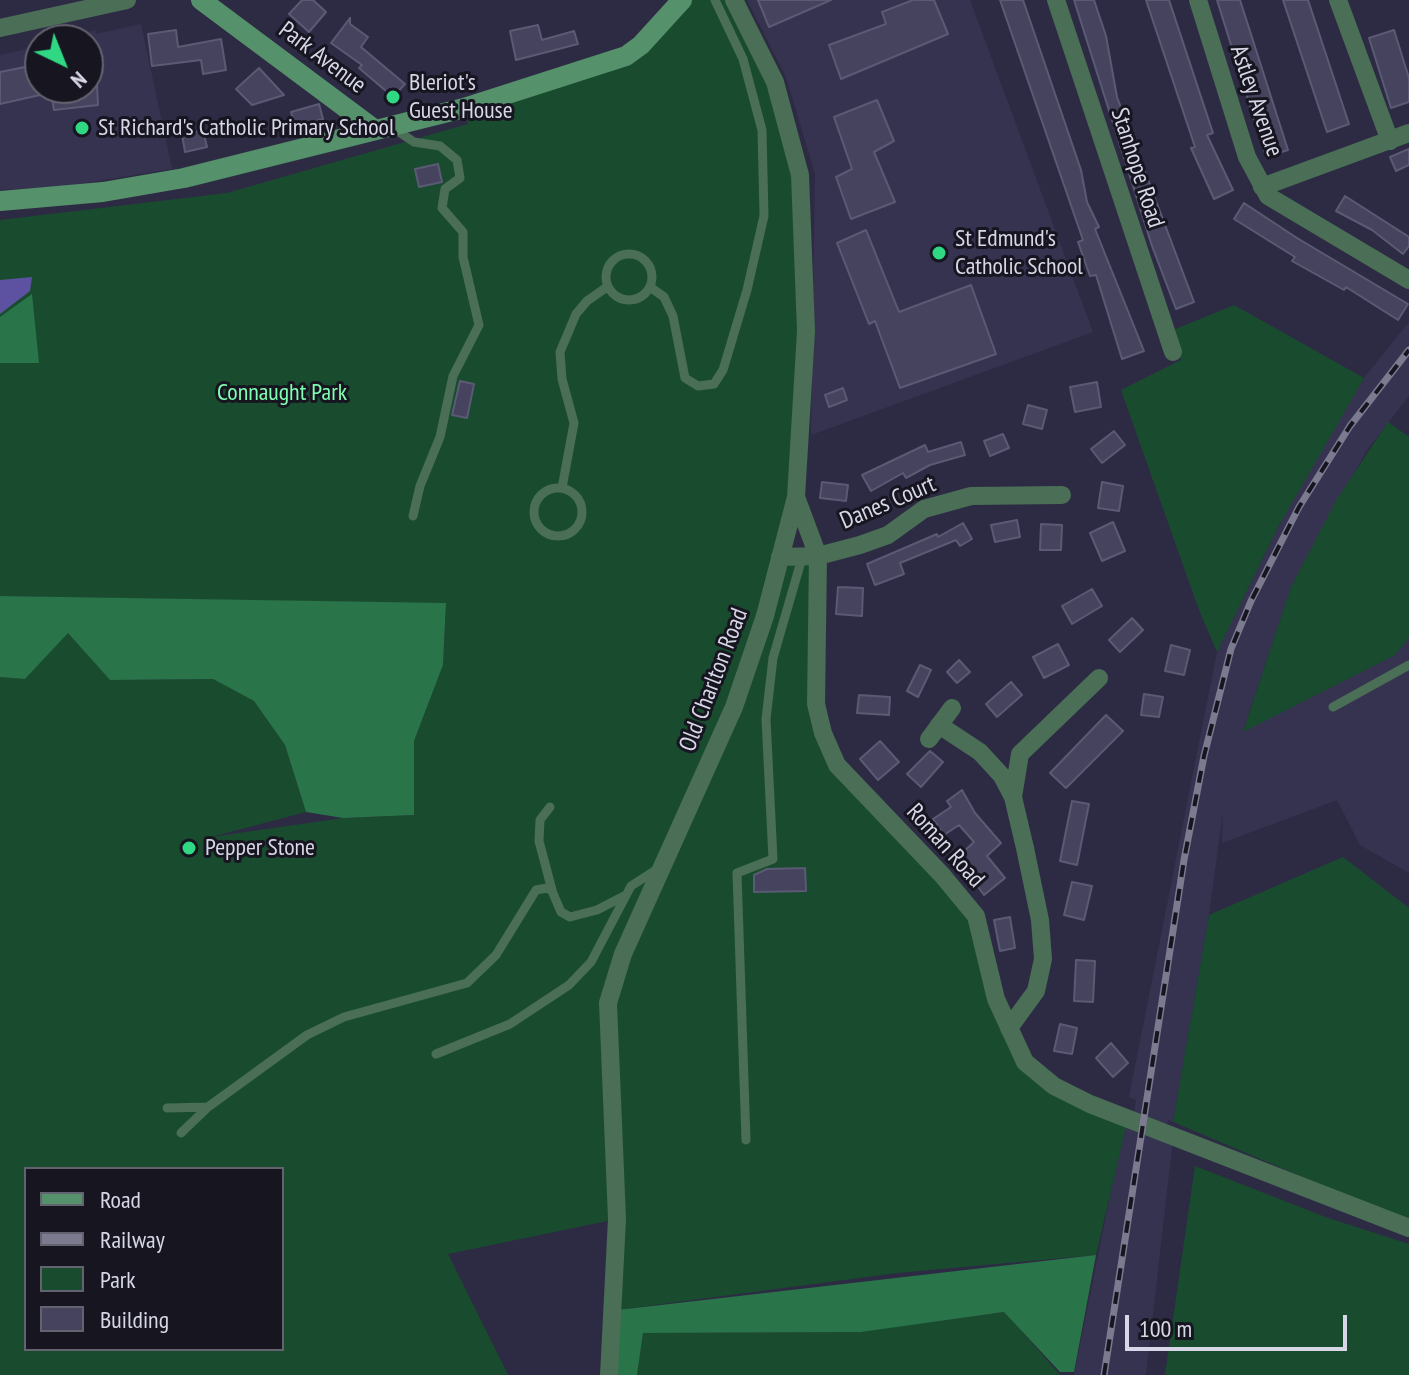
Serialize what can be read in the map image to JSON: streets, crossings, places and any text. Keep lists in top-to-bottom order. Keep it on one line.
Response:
{"streets":{"street":["Park Avenue","Astley Avenue","Stanhope Road","Danes Court","Old Charlton Road","Roman Road"]},"crossings":[["Danes Court","Old Charlton Road"],["Danes Court","Roman Road"],["Old Charlton Road","Roman Road"]],"parks":["Connaught Park"],"places":["Bleriot's Guest House","St Richard's Catholic Primary School","St Edmund's Catholic School","Pepper Stone"],"legend":["Road","Railway","Park","Building"],"scale_bar":"100 m","north":"bottom right"}
